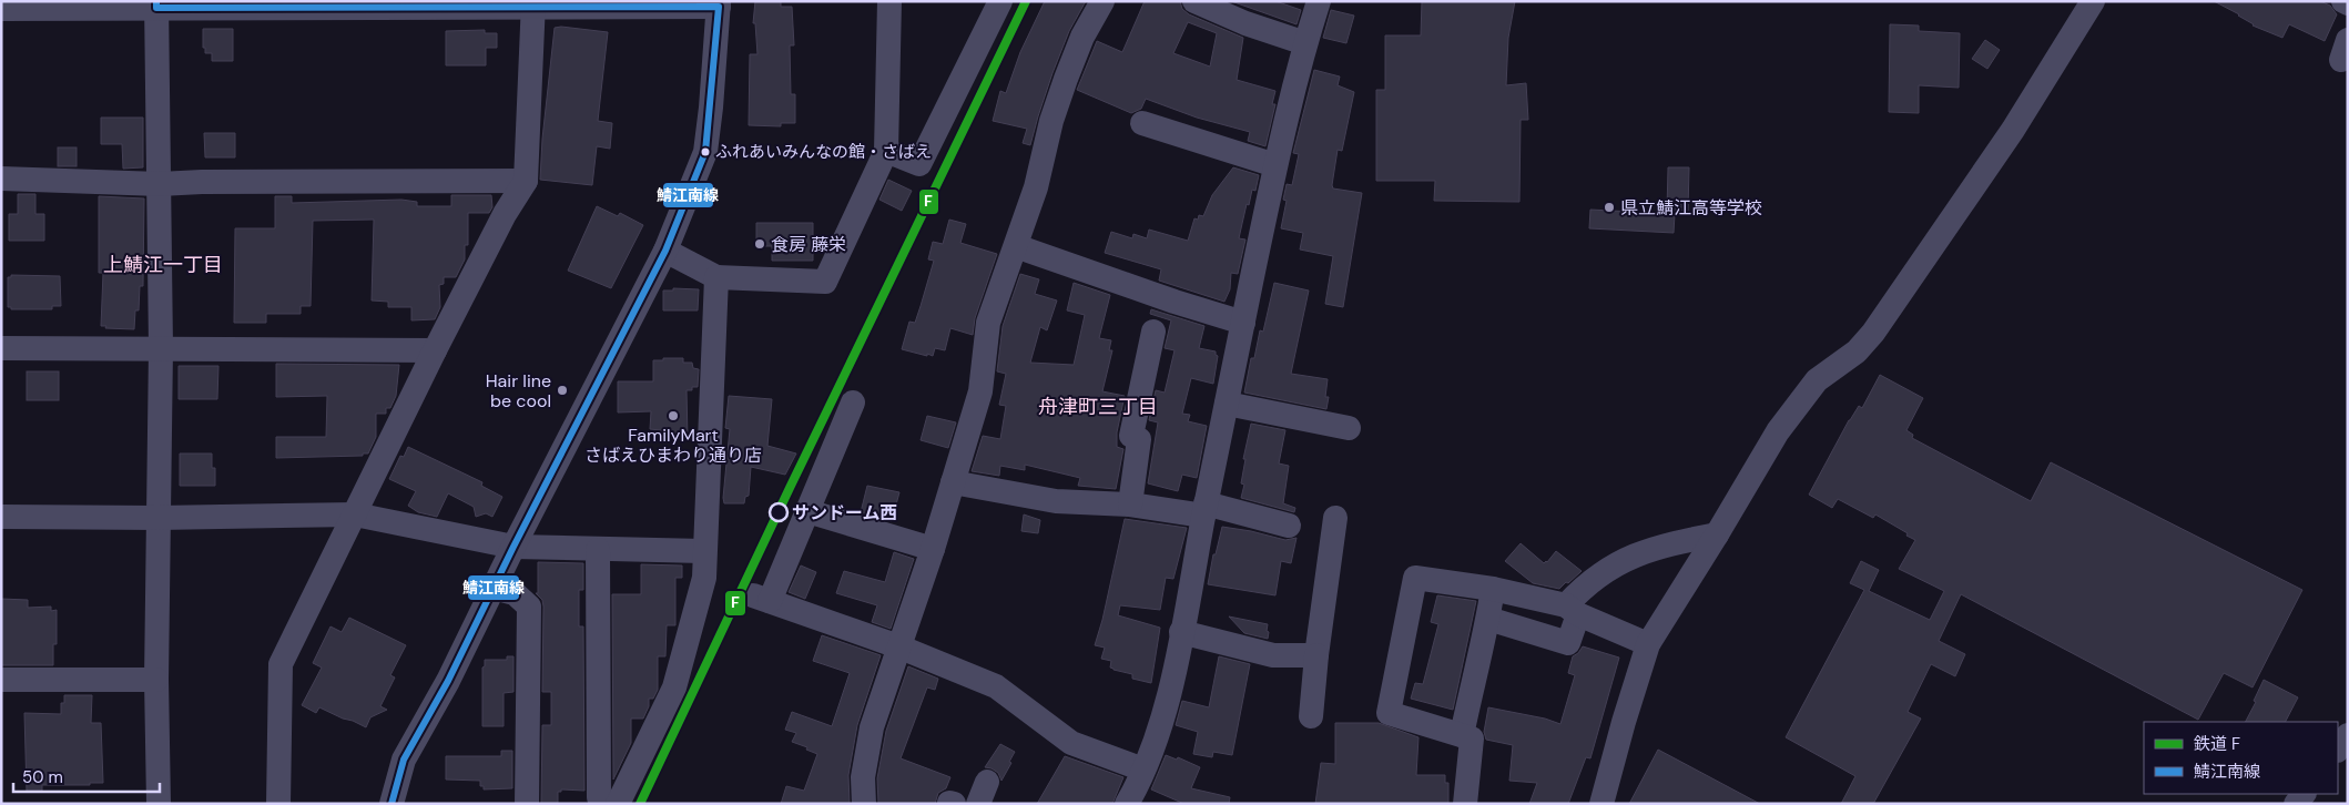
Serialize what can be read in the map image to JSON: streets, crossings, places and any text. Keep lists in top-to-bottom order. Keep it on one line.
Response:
{"districts":["上鯖江一丁目","舟津町三丁目"],"places":["ふれあいみんなの館・さばえ","県立鯖江高等学校","食房 藤栄","Hair line be cool","FamilyMart さばえひまわり通り店","サンドーム西"],"lines":["rail line F","transit line 鯖江南線"],"legend":["鉄道 F","鯖江南線"],"scale_bar":"50 m"}
